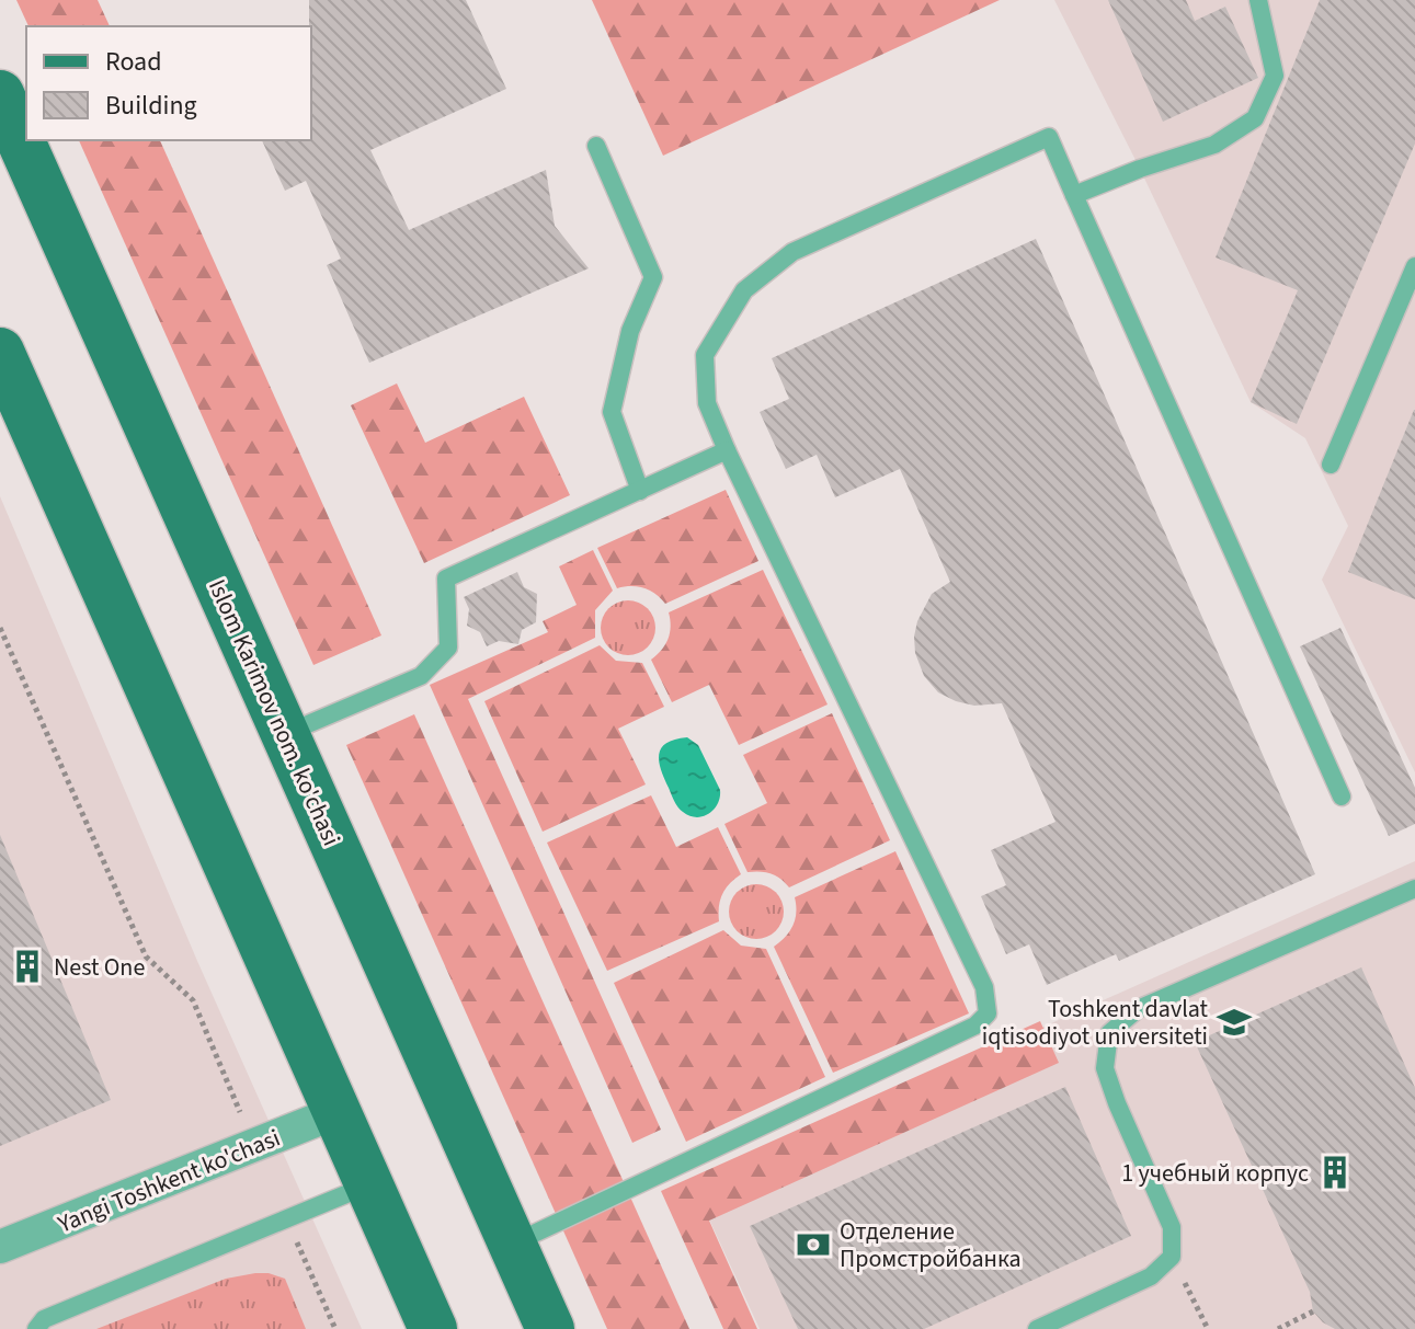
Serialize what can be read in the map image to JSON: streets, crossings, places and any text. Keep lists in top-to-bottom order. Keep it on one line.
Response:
{"streets":{"main road":["Islom Karimov nom. ko'chasi"],"street":["Yangi Toshkent ko'chasi"]},"places":{"building":["Nest One","1 учебный корпус"],"school or university":["Toshkent davlat iqtisodiyot universiteti"],"bank":["Отделение Промстройбанка"]},"legend":["Road","Building"]}
